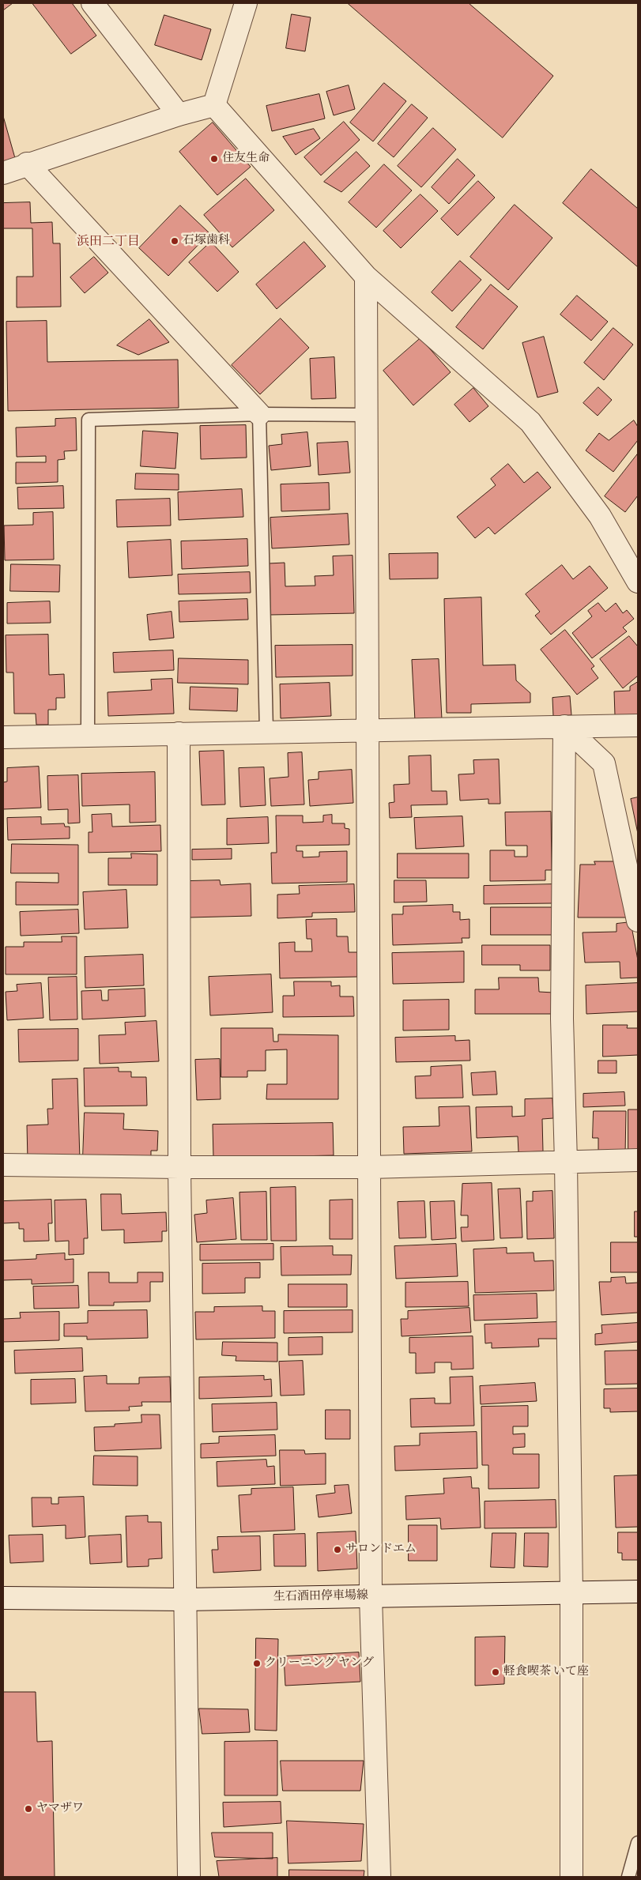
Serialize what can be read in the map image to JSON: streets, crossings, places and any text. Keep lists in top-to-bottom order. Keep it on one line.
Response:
{"streets":{"street":["生石酒田停車場線"]},"districts":["浜田二丁目"],"places":["住友生命","石塚歯科","サロンドエム","クリーニング ヤング","軽食喫茶 いて座","ヤマザワ"]}
